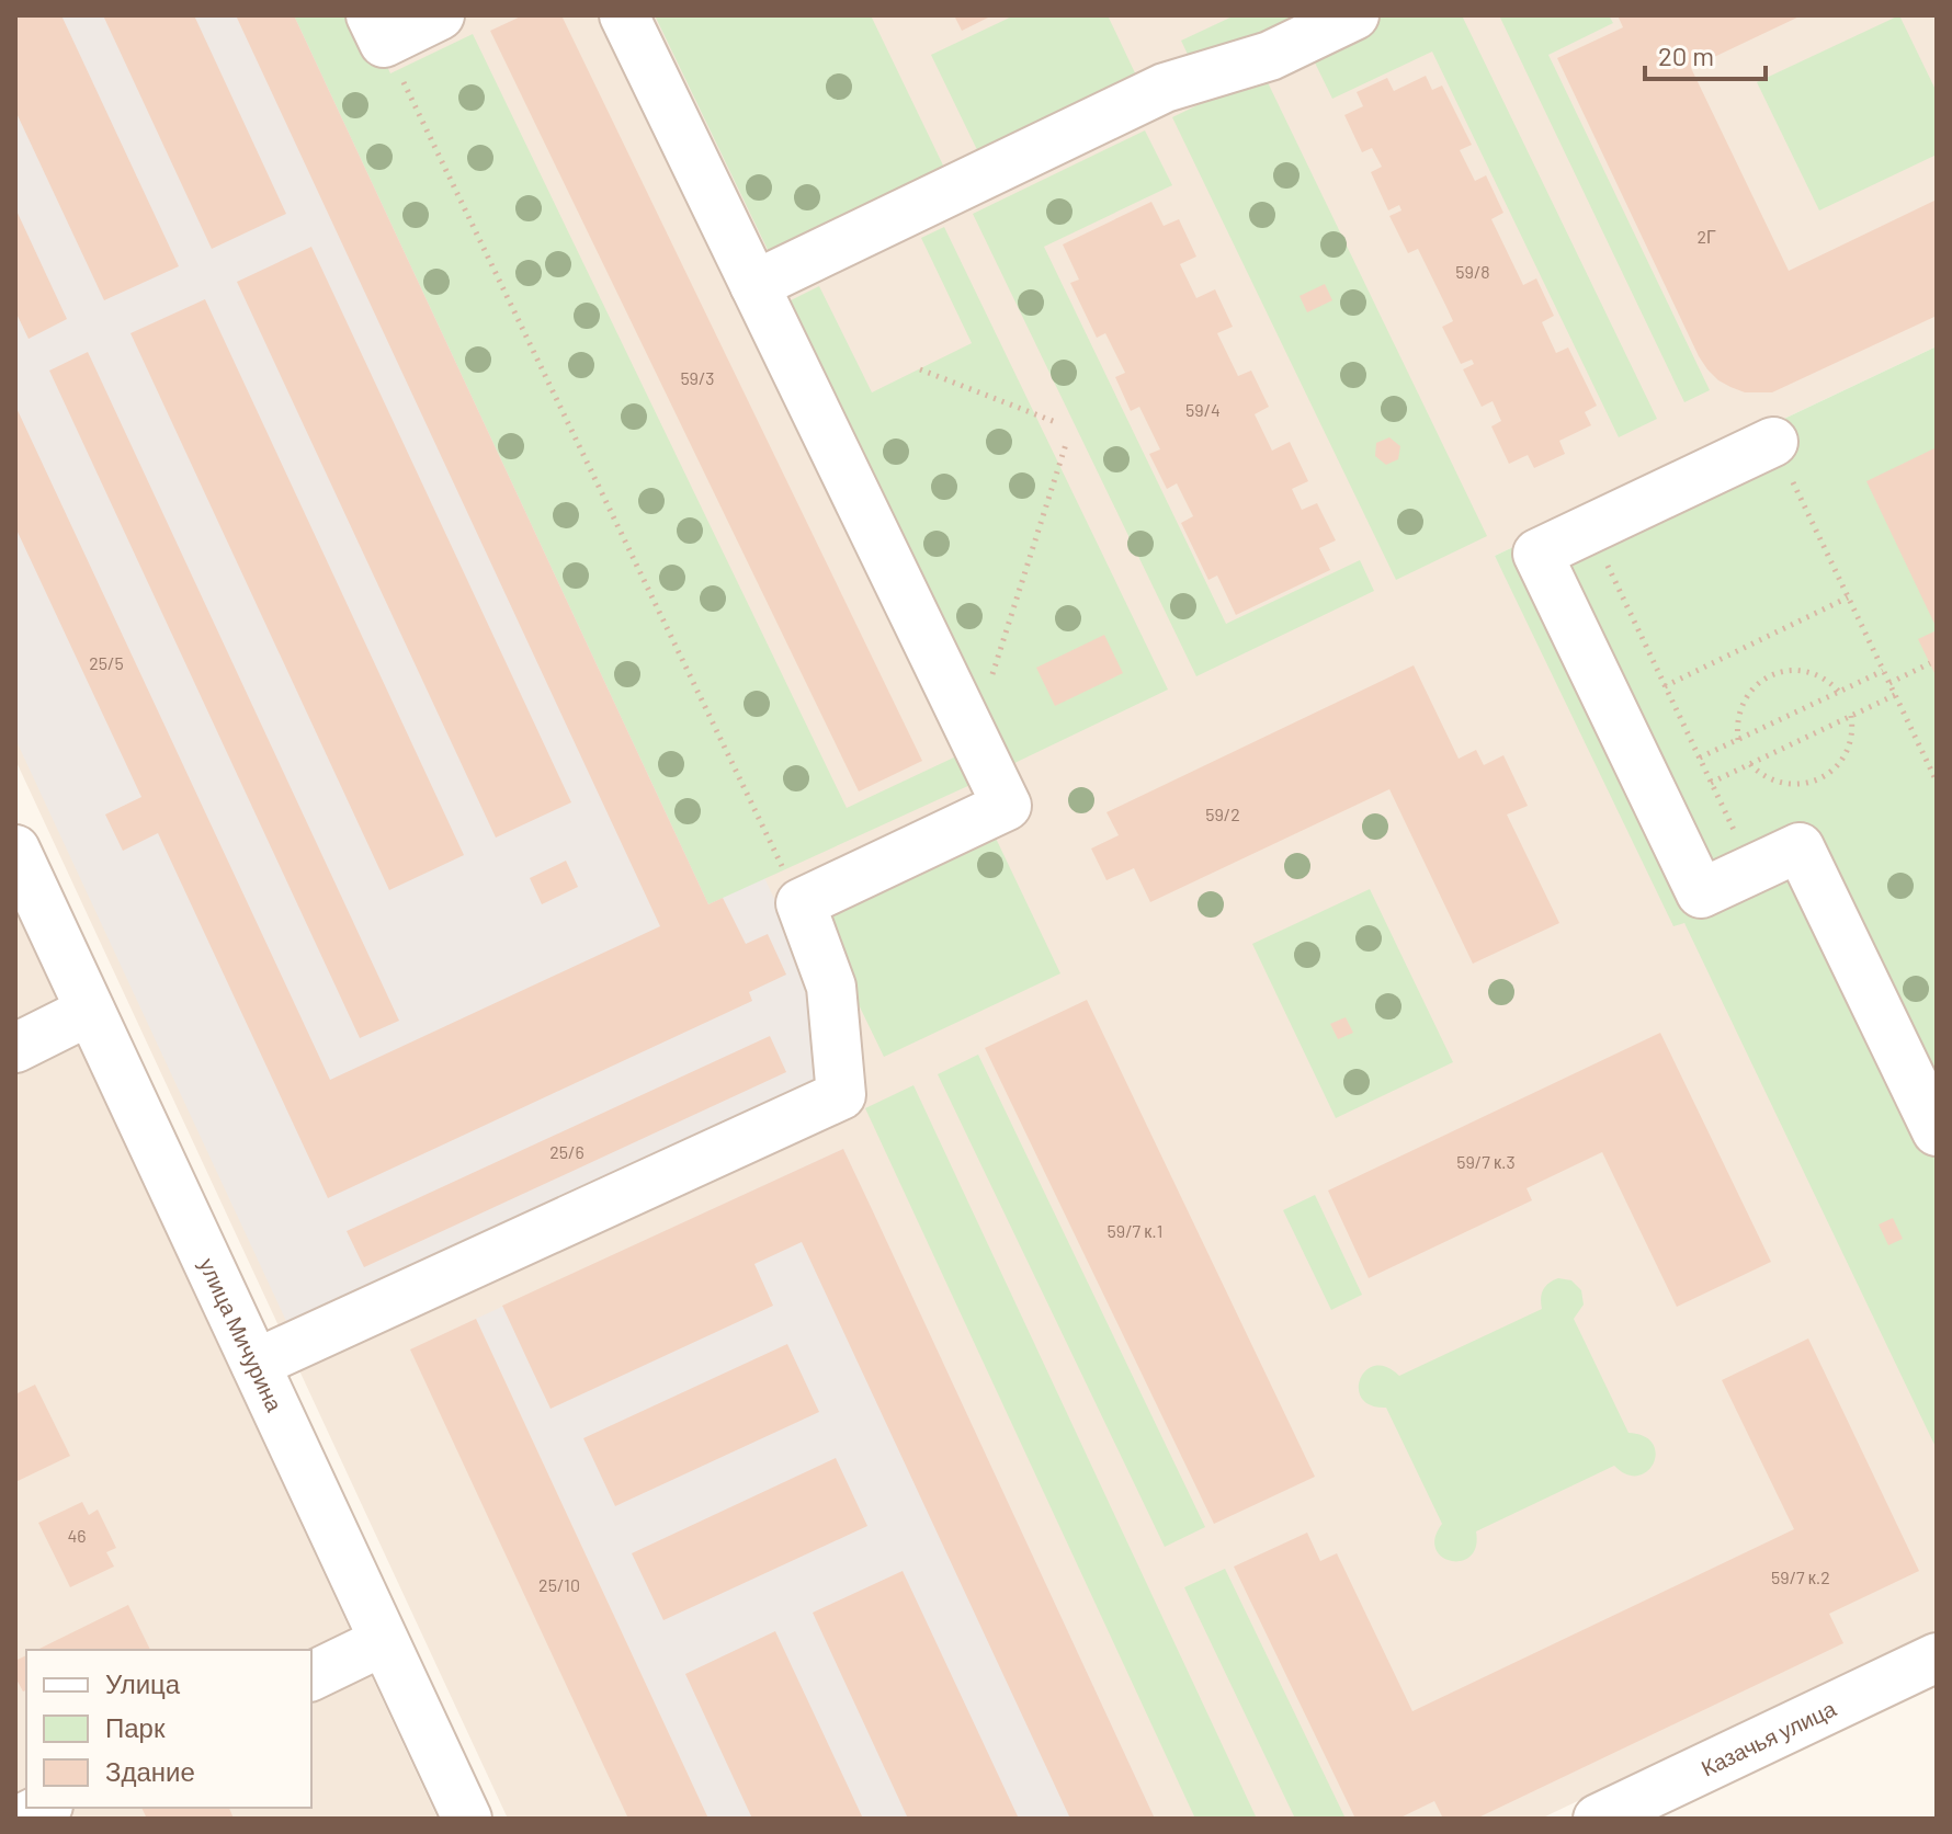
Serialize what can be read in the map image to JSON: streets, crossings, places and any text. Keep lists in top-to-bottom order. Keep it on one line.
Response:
{"streets":{"street":["улица Мичурина","Казачья улица"]},"house_numbers":["2Г","59/8","59/3","59/4","25/5","59/2","25/6","59/7 к.3","59/7 к.1","46","59/7 к.2","25/10"],"legend":["Улица","Парк","Здание"],"scale_bar":"20 m"}
